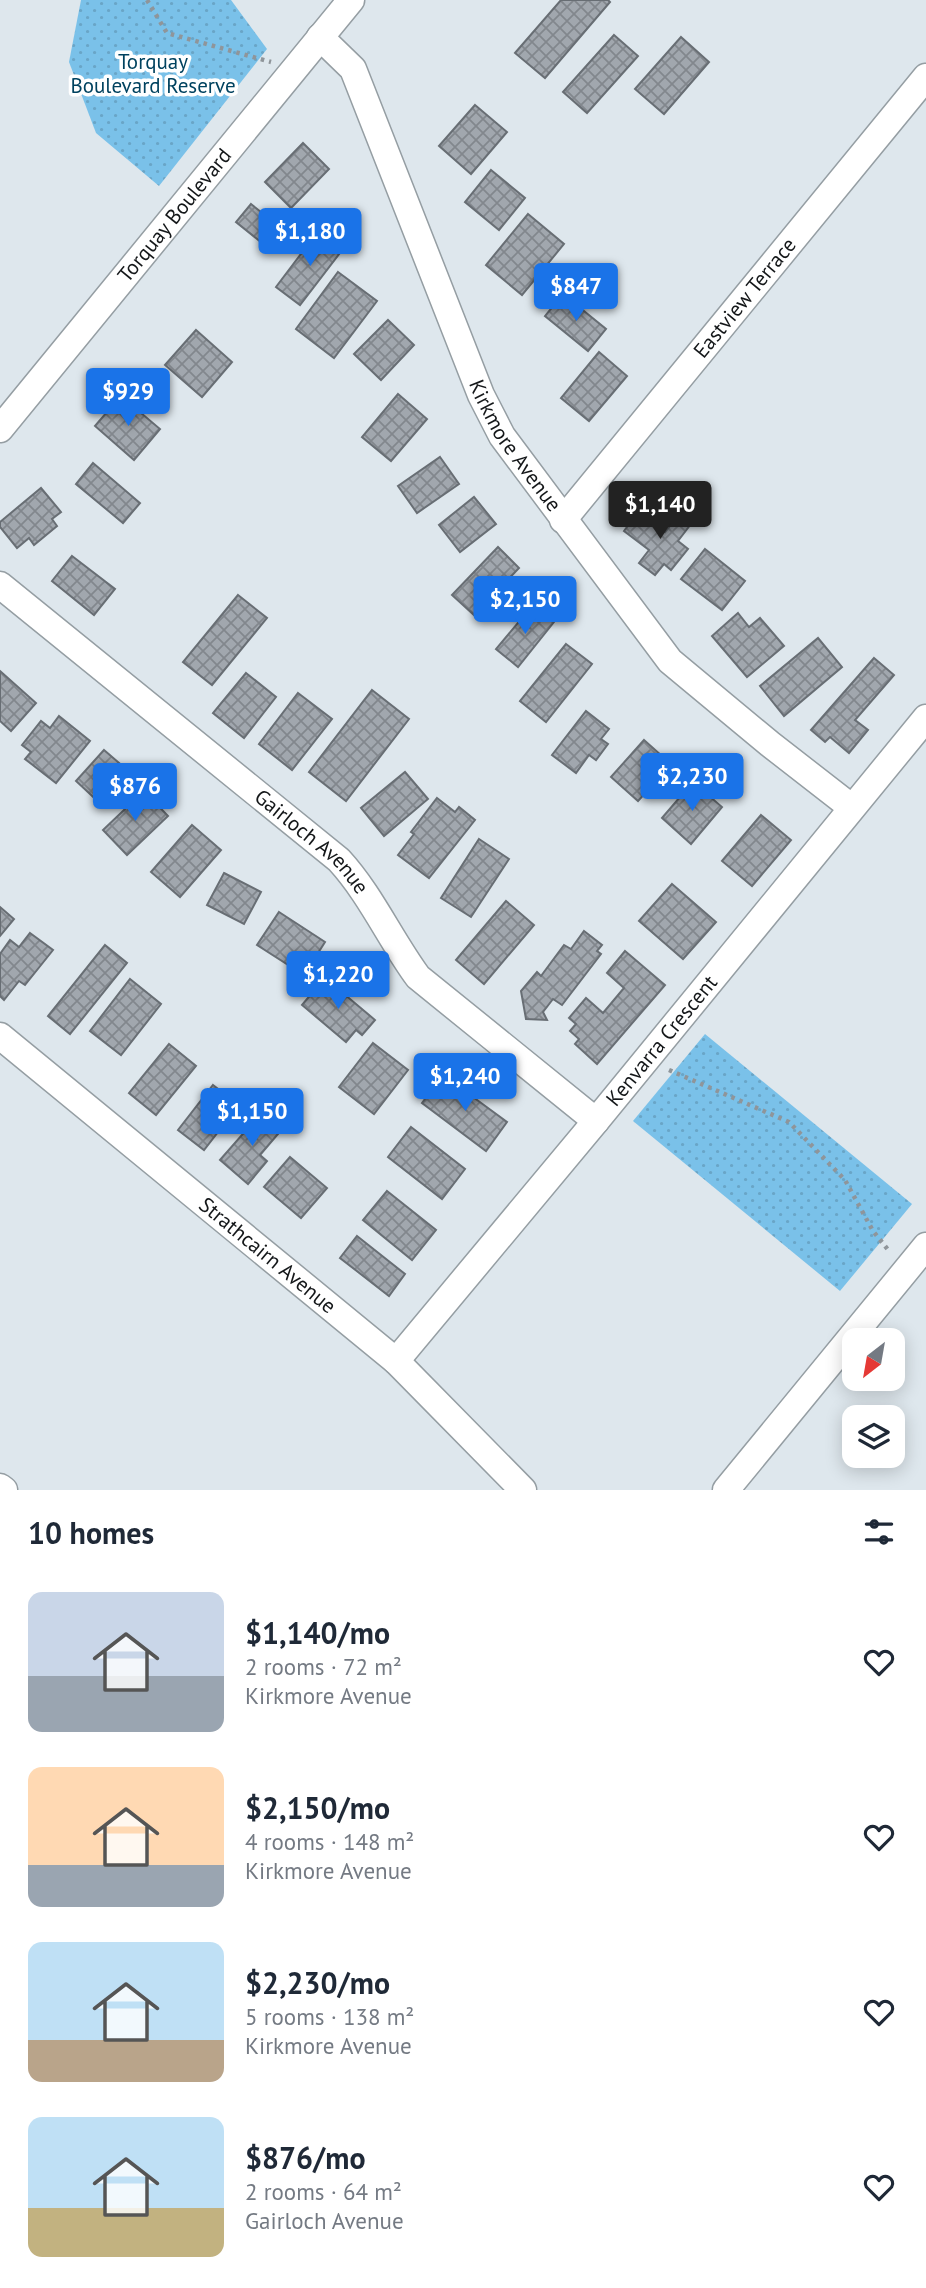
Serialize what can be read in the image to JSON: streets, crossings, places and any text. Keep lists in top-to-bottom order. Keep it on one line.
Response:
{"streets":{"street":["Torquay Boulevard","Eastview Terrace","Kirkmore Avenue","Gairloch Avenue","Kenvarra Crescent","Strathcairn Avenue"]},"crossings":[["Torquay Boulevard","Kirkmore Avenue"],["Eastview Terrace","Kirkmore Avenue"],["Kirkmore Avenue","Kenvarra Crescent"],["Gairloch Avenue","Kenvarra Crescent"],["Kenvarra Crescent","Strathcairn Avenue"]],"parks":["Torquay Boulevard Reserve"],"north":"bottom left","page":{"price":["$1,180","$847","$929","$1,140","$2,150","$2,230","$876","$1,220","$1,240","$1,150"],"heading":"10 homes","list":[{"name":"$1,140/mo","note":"2 rooms · 72 m² · Kirkmore Avenue"},{"name":"$2,150/mo","note":"4 rooms · 148 m² · Kirkmore Avenue"},{"name":"$2,230/mo","note":"5 rooms · 138 m² · Kirkmore Avenue"},{"name":"$876/mo","note":"2 rooms · 64 m² · Gairloch Avenue"}]}}
